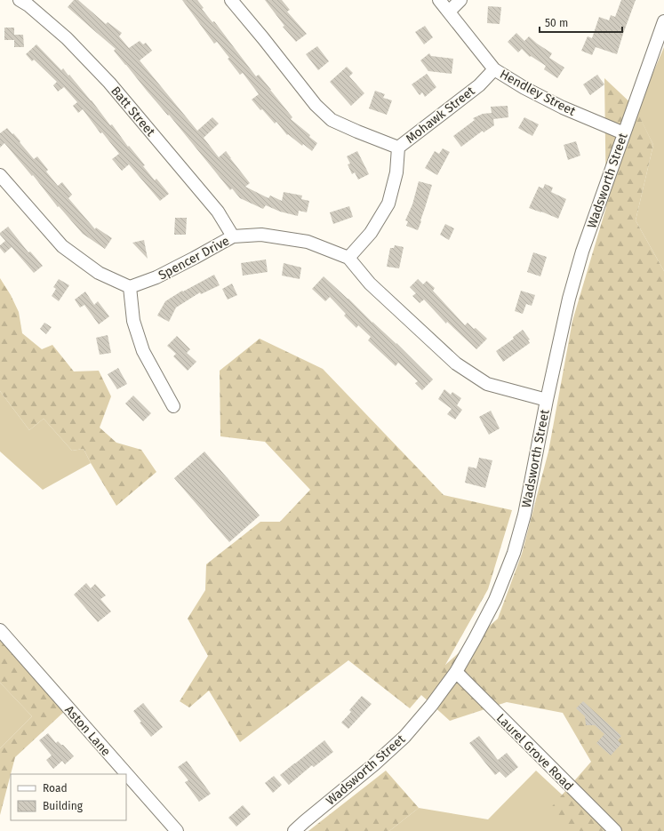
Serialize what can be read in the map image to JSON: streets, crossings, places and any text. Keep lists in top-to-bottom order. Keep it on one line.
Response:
{"streets":{"street":["Hendley Street","Batt Street","Mohawk Street","Wadsworth Street","Spencer Drive","Aston Lane","Laurel Grove Road"]},"crossings":[["Hendley Street","Mohawk Street"],["Hendley Street","Wadsworth Street"],["Batt Street","Spencer Drive"],["Mohawk Street","Spencer Drive"],["Wadsworth Street","Spencer Drive"],["Wadsworth Street","Laurel Grove Road"]],"legend":["Road","Building"],"scale_bar":"50 m"}
